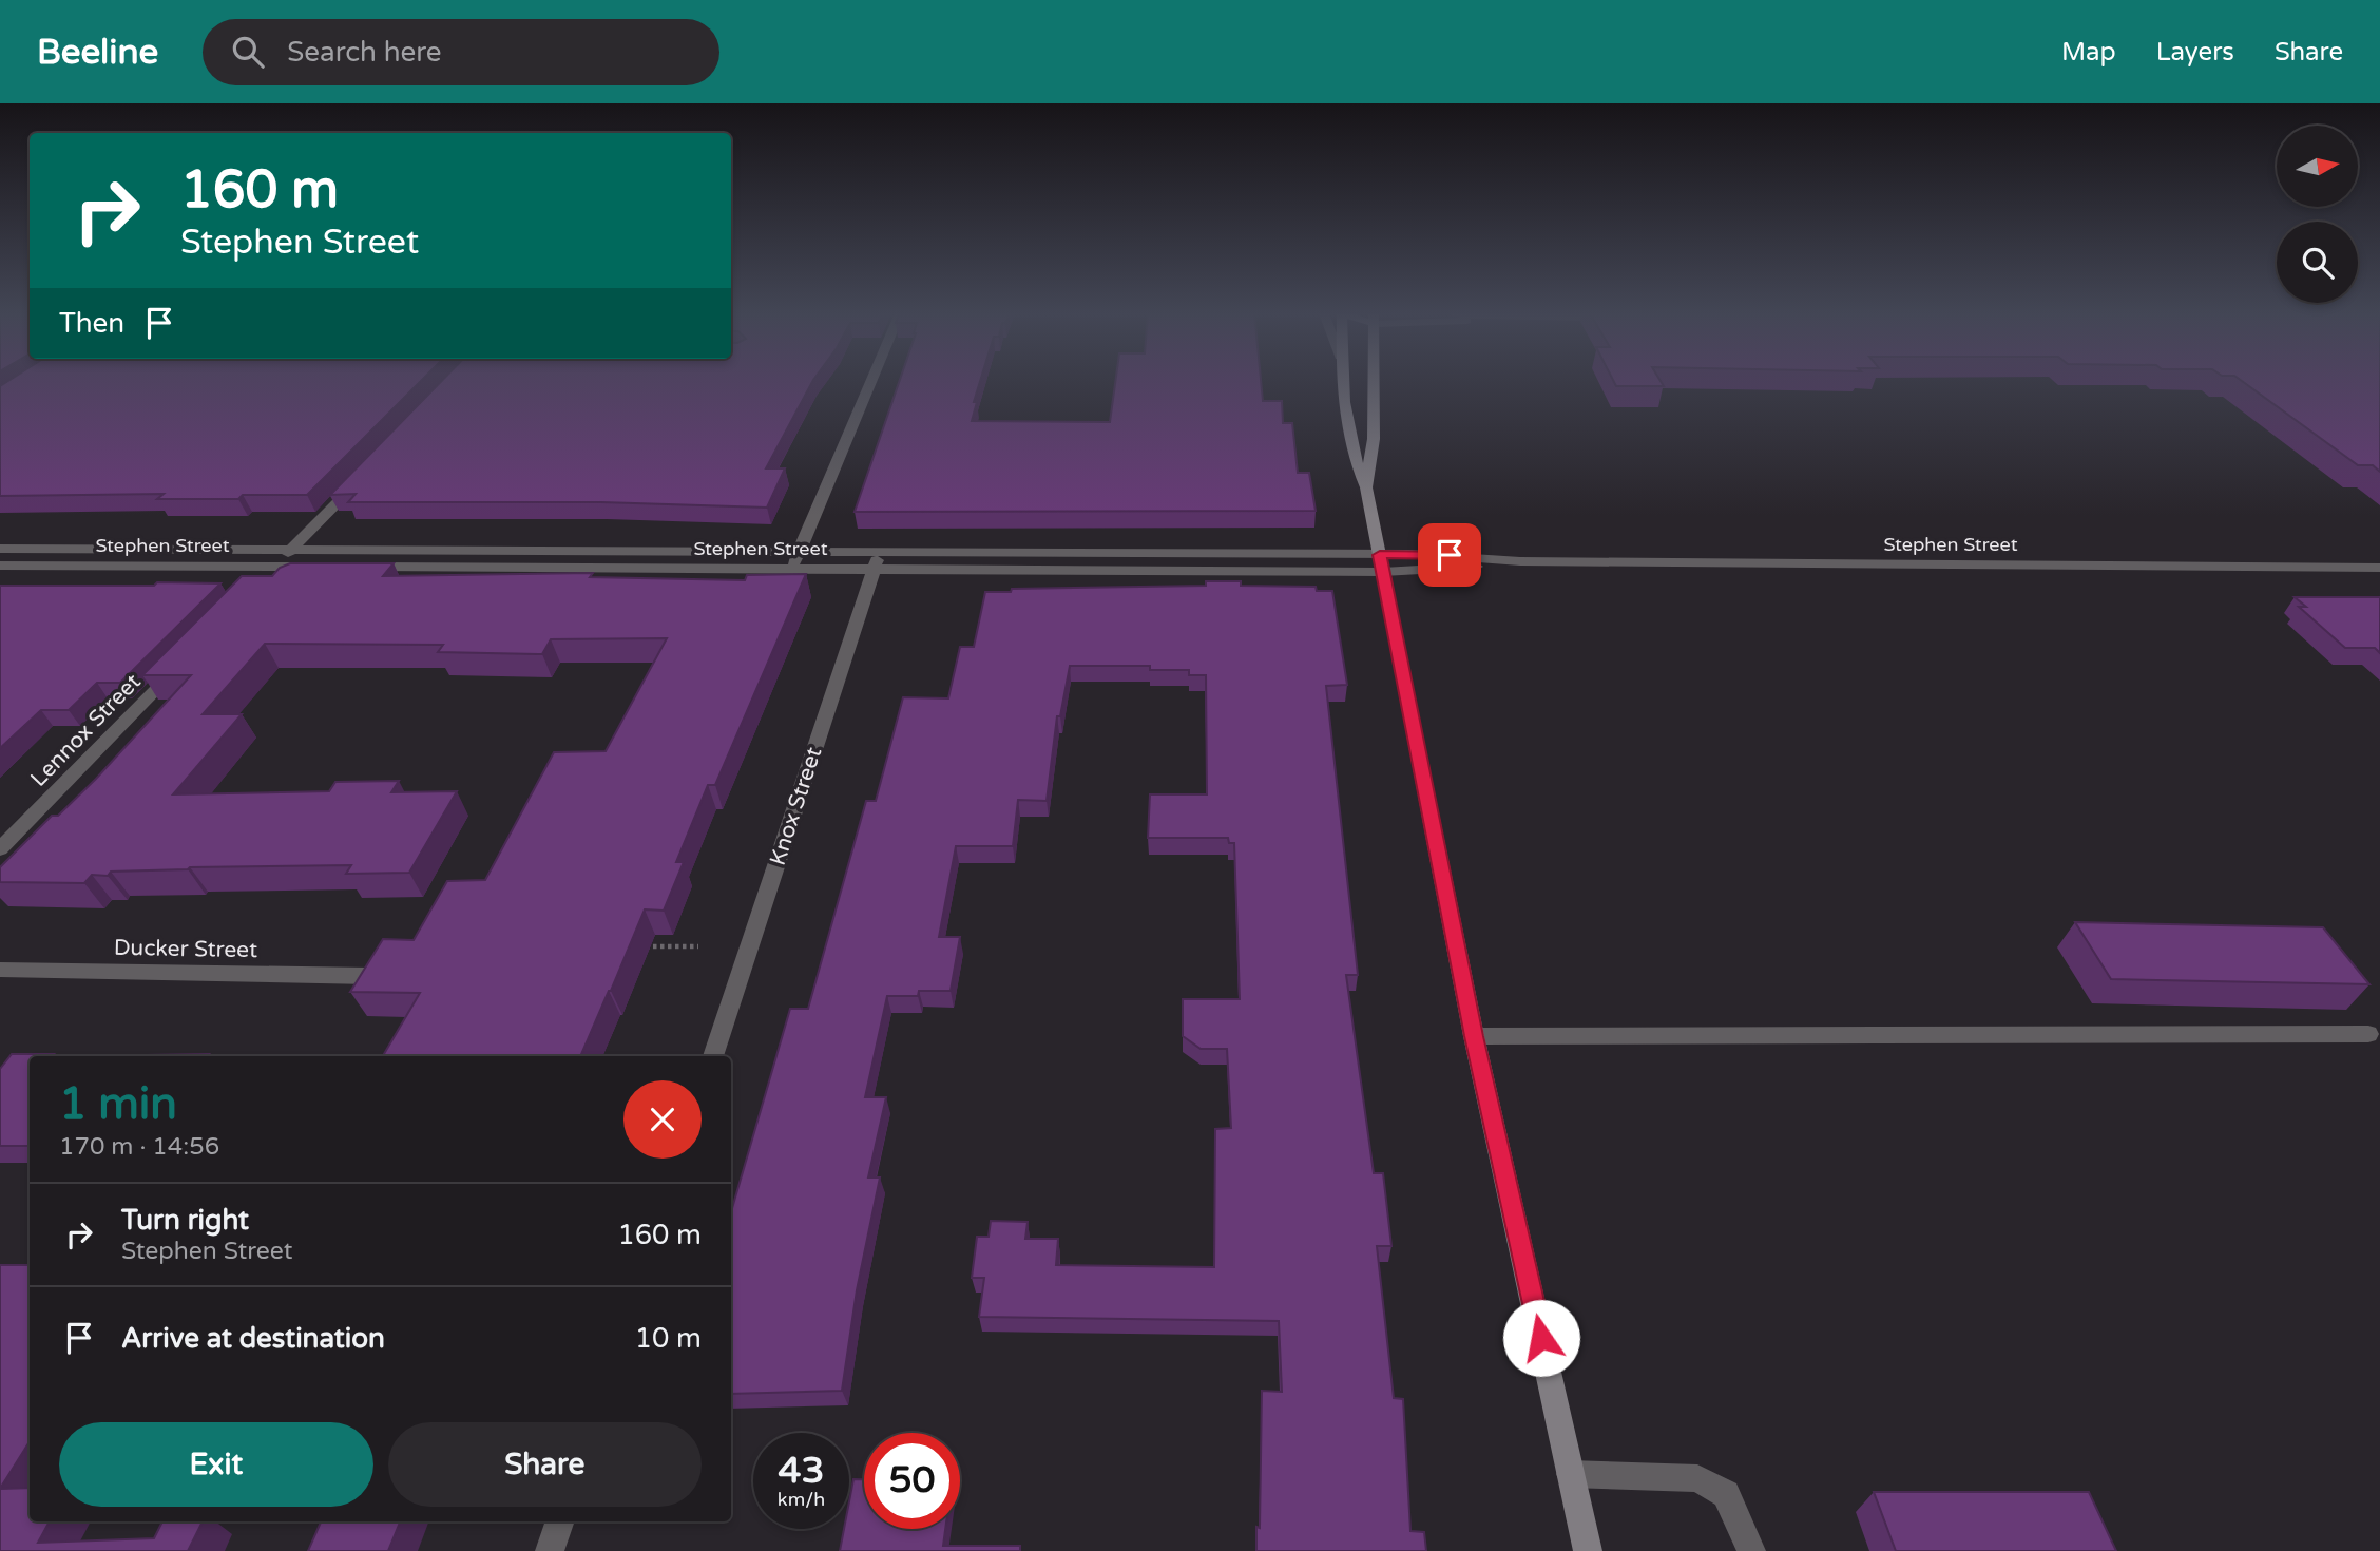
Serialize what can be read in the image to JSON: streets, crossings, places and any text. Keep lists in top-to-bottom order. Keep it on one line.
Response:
{"streets":{"street":["Stephen Street","Lennox Street","Knox Street","Ducker Street"]},"crossings":[["Stephen Street","Knox Street"]],"north":"right","page":{"header":"Beeline","search":"Search here","nav":["Map","Layers","Share"],"turn":["160 m","Stephen Street"],"then":"Then","heading":["1 min","170 m · 14:56"],"list":[{"name":"Turn right","note":"Stephen Street","value":"160 m"},{"name":"Arrive at destination","value":"10 m"}],"buttons":["Exit","Share"],"speed":"43 km/h","limit":"50"}}
